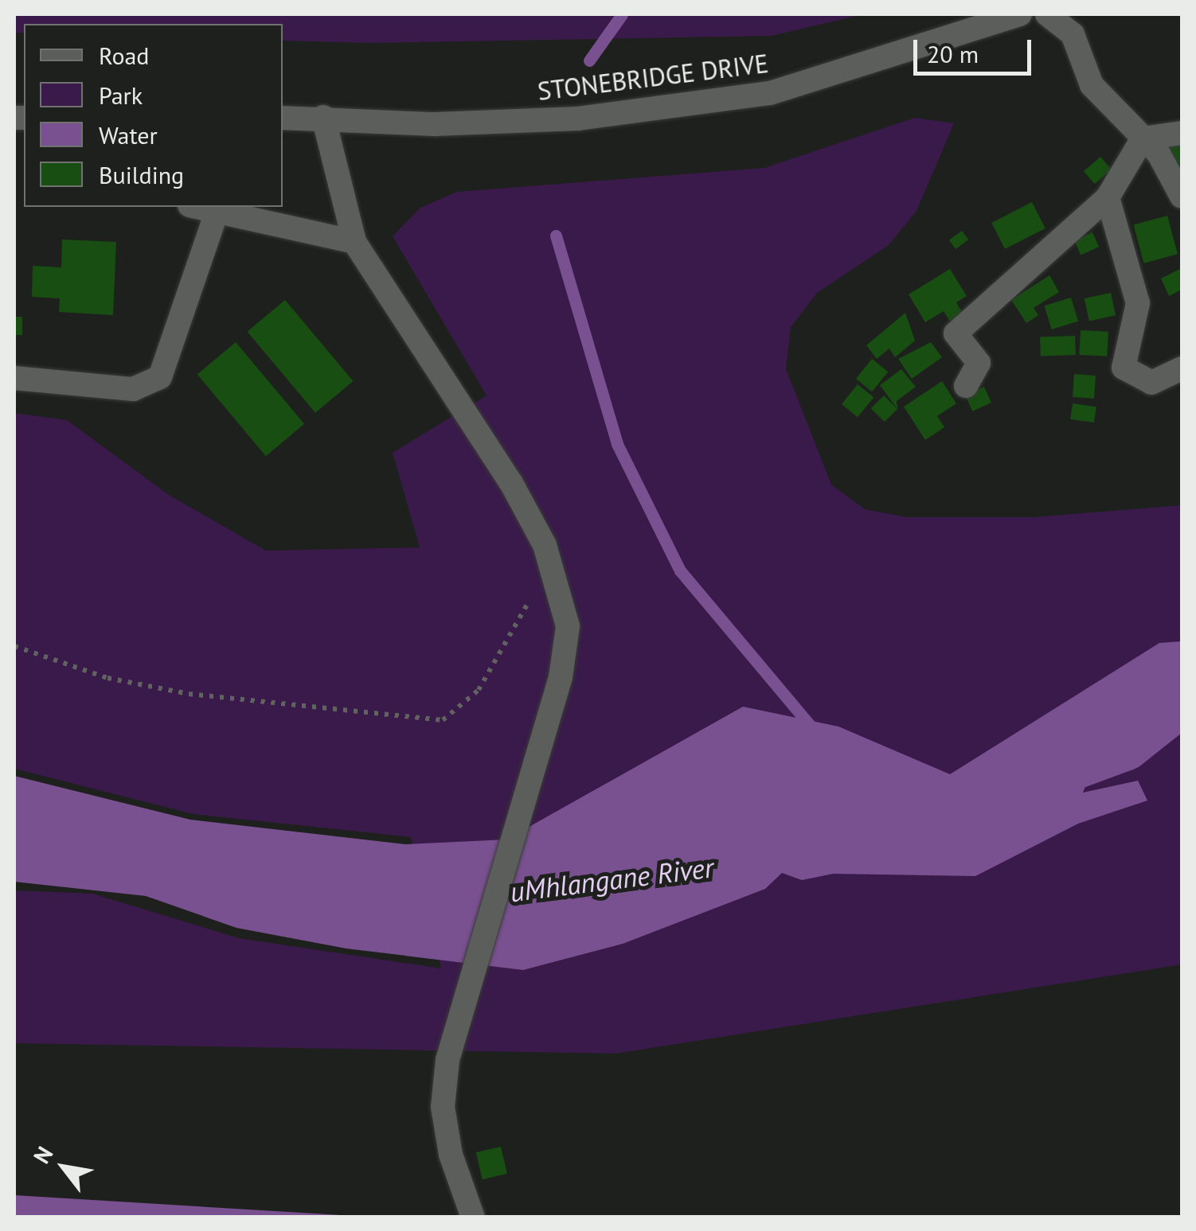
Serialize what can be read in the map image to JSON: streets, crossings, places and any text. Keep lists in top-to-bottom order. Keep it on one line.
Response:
{"streets":{"street":["STONEBRIDGE DRIVE"]},"water":["uMhlangane River"],"legend":["Road","Park","Water","Building"],"scale_bar":"20 m","north":"top left"}
